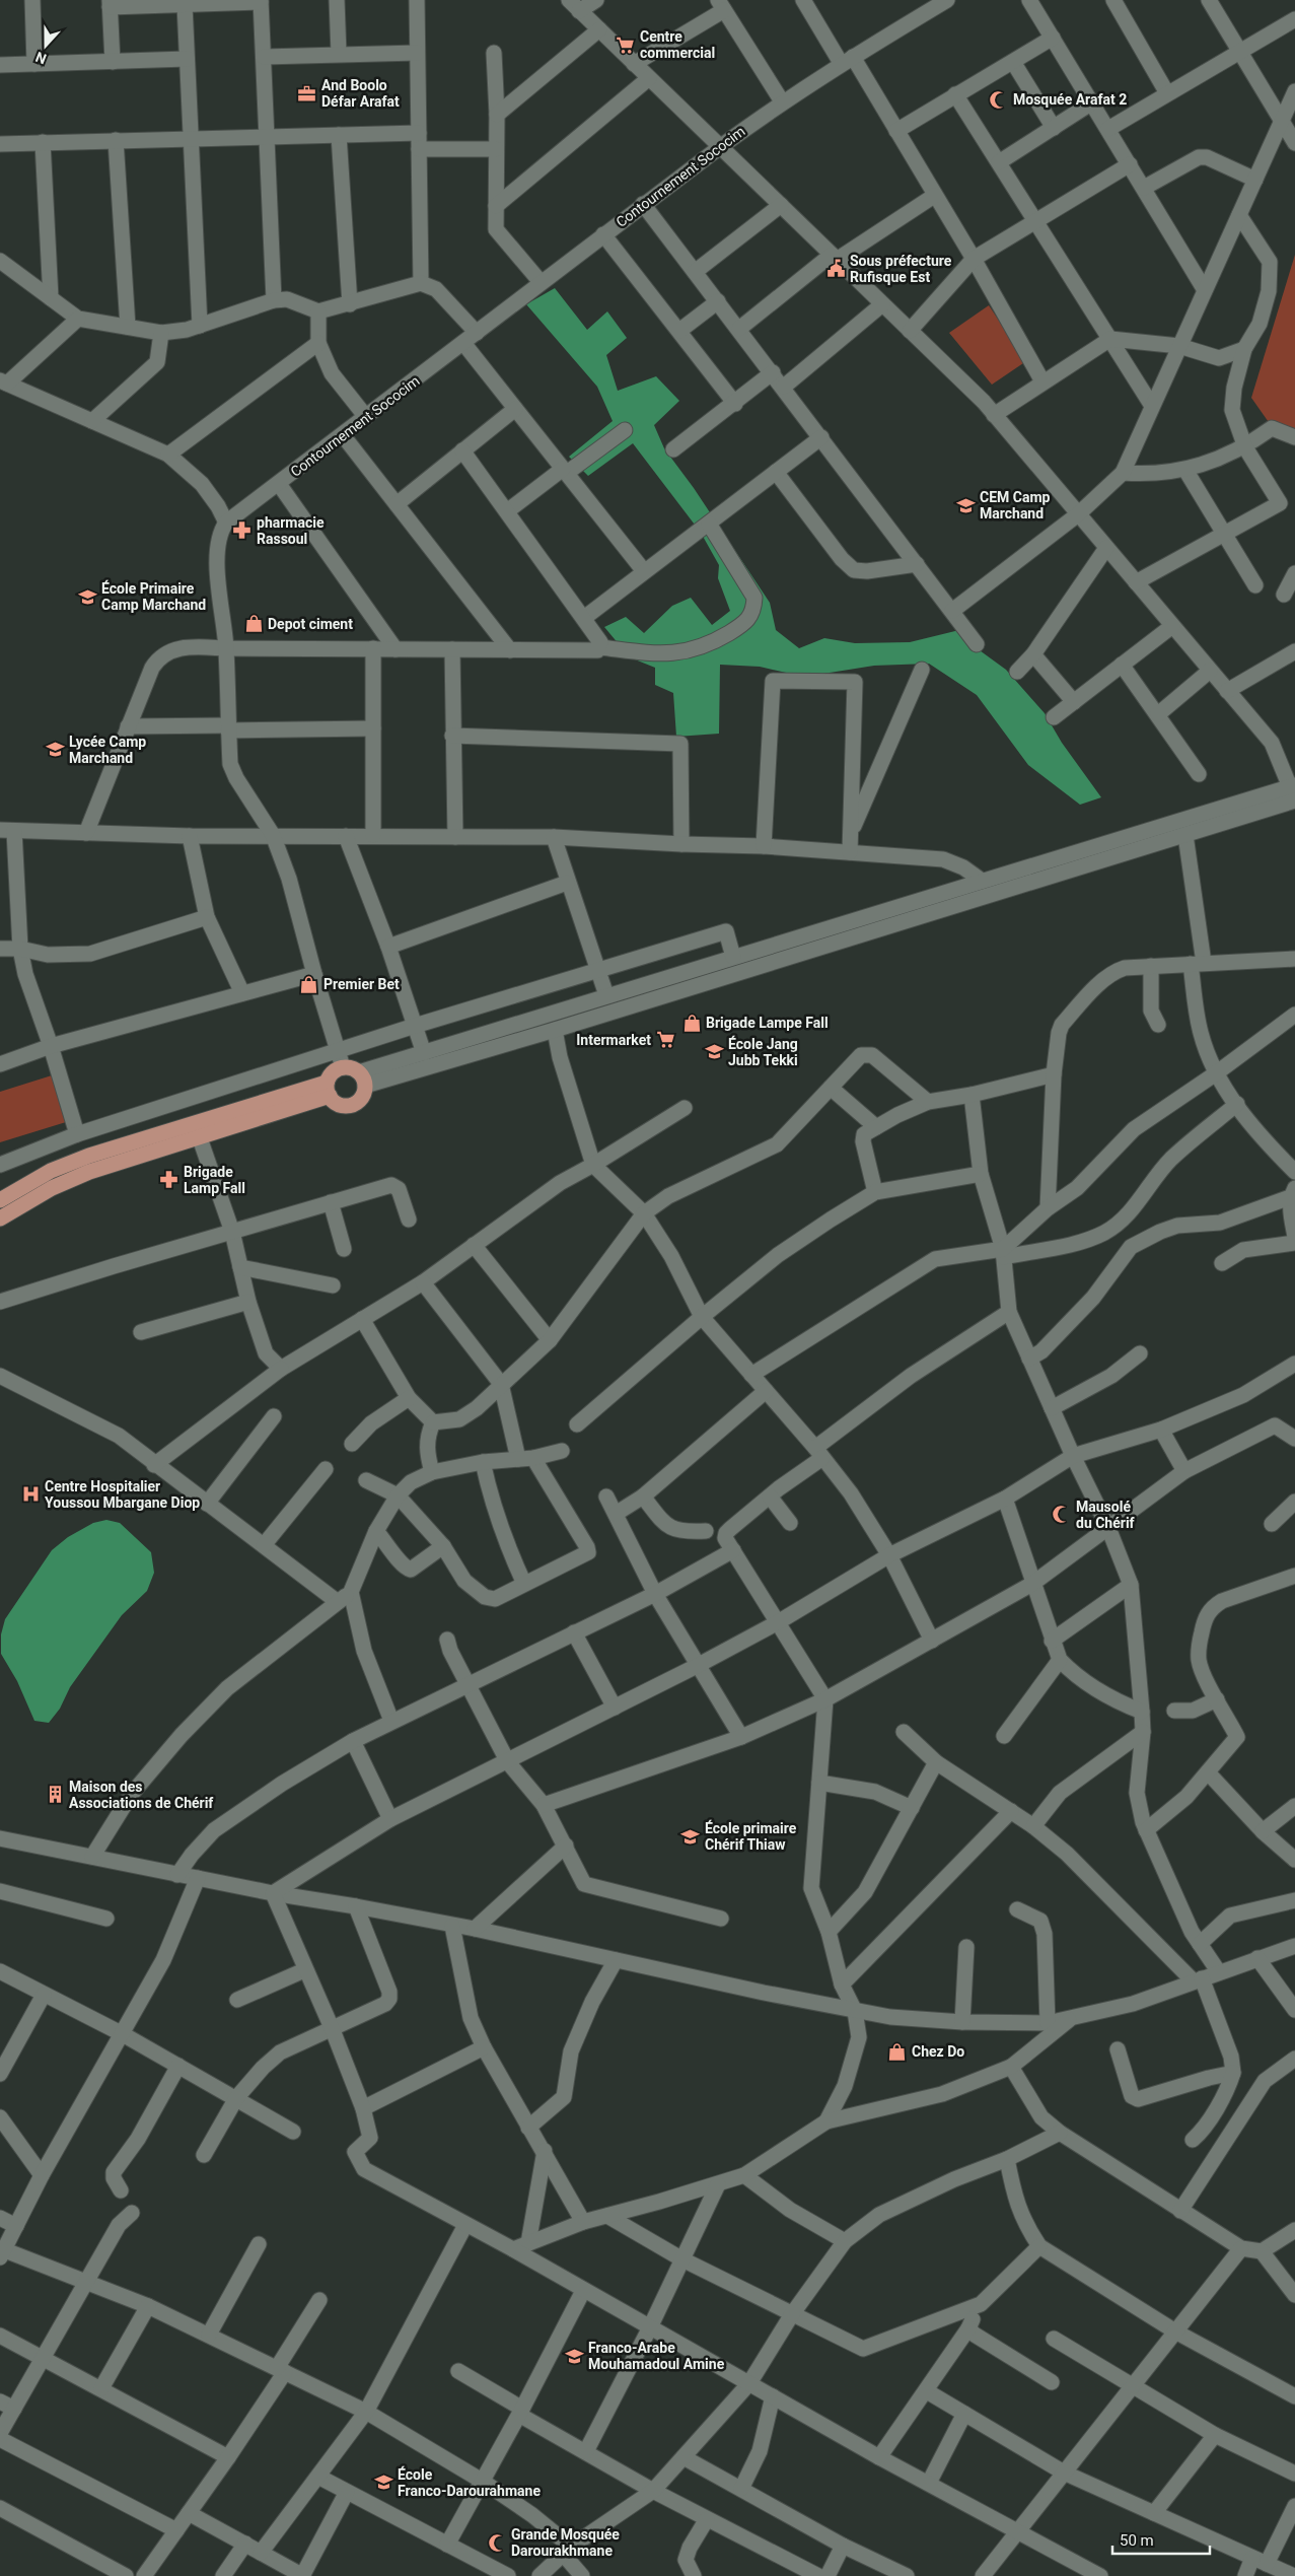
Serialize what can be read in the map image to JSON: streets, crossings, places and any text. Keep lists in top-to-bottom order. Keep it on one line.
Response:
{"streets":{"street":["Contournement Sococim"]},"places":{"supermarket":["Centre commercial","Intermarket"],"office":["And Boolo Défar Arafat"],"mosque":["Mosquée Arafat 2","Mausolé du Chérif","Grande Mosquée Darourakhmane"],"public building":["Sous préfecture Rufisque Est"],"school or university":["CEM Camp Marchand","École Primaire Camp Marchand","Lycée Camp Marchand","École Jang Jubb Tekki","École primaire Chérif Thiaw","Franco-Arabe Mouhamadoul Amine","École Franco-Darourahmane"],"pharmacy":["pharmacie Rassoul","Brigade Lamp Fall"],"shop":["Depot ciment","Premier Bet","Brigade Lampe Fall","Chez Do"],"hospital":["Centre Hospitalier Youssou Mbargane Diop"],"building":["Maison des Associations de Chérif"]},"scale_bar":"50 m","north":"bottom"}
